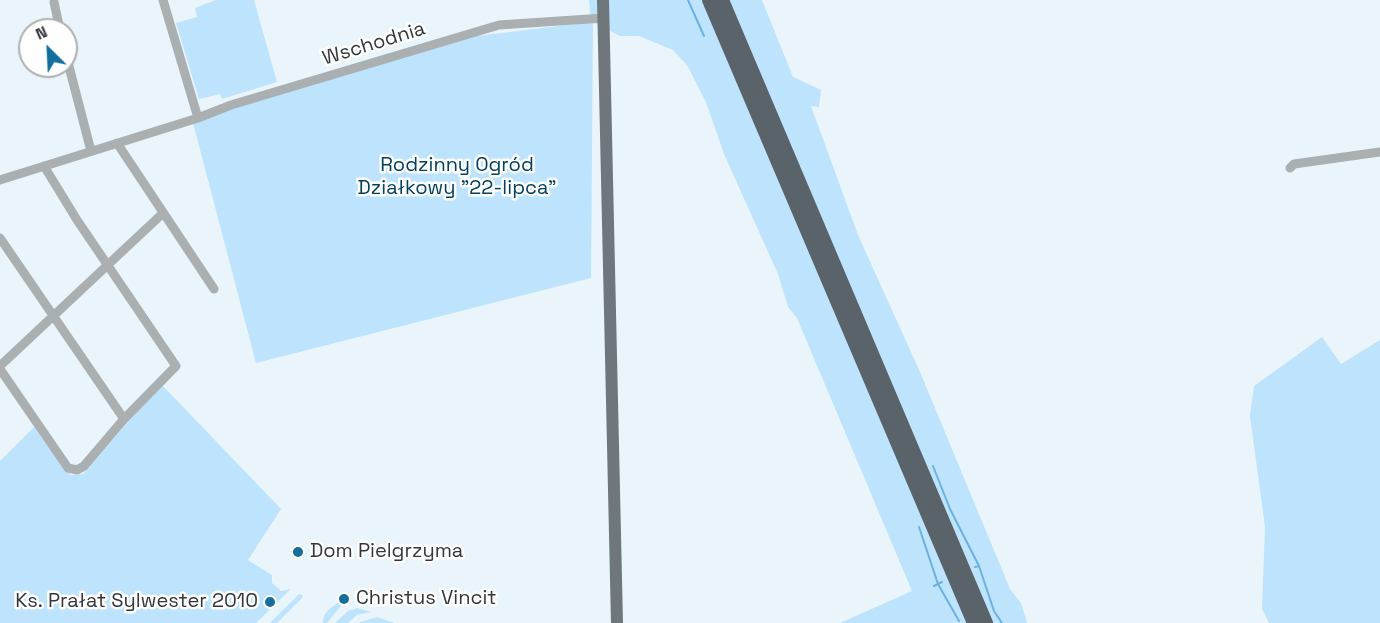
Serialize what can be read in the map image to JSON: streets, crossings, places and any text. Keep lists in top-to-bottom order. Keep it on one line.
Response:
{"streets":{"street":["Wschodnia"]},"parks":["Rodzinny Ogród Działkowy \"22-lipca\""],"places":["Dom Pielgrzyma","Christus Vincit","Ks. Prałat Sylwester 2010"],"north":"top left"}
